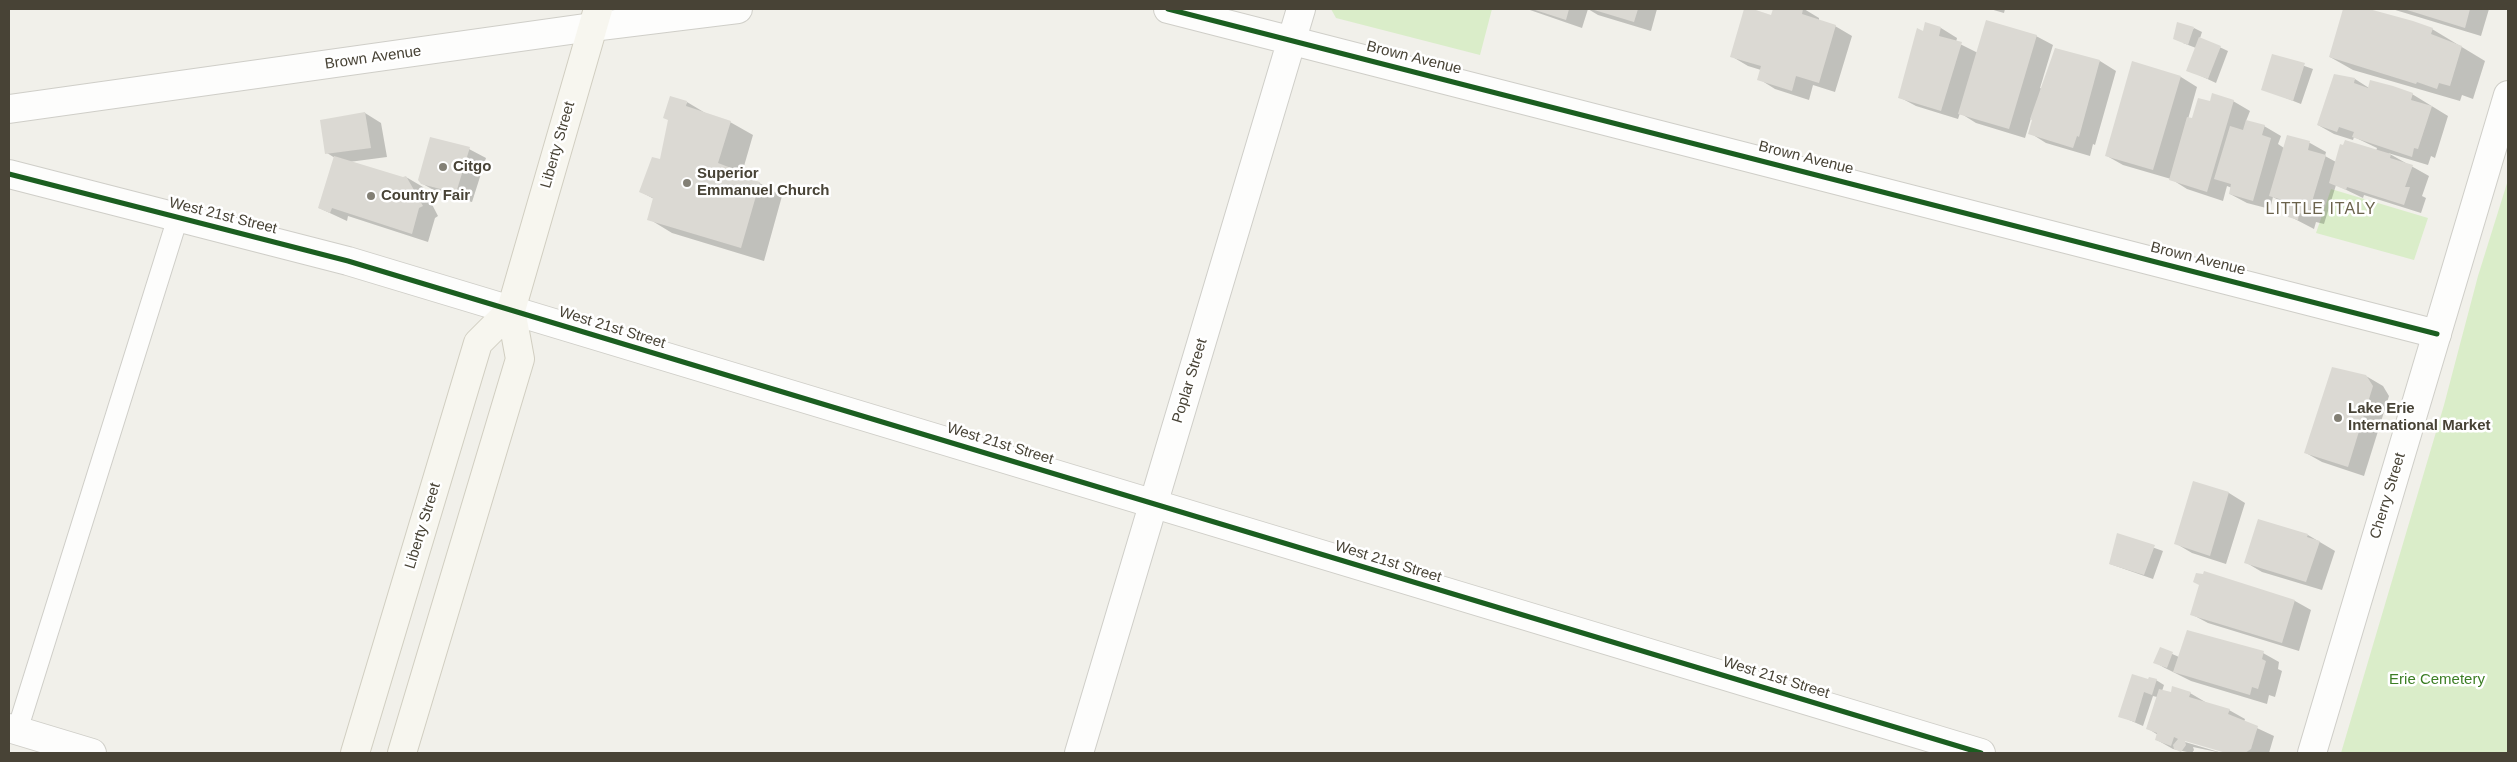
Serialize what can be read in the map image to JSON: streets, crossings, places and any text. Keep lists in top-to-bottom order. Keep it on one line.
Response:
{"streets":{"main road":["Liberty Street"],"street":["Brown Avenue","West 21st Street","Poplar Street","Cherry Street"]},"crossings":[["Brown Avenue","Liberty Street"],["Brown Avenue","Poplar Street"],["Brown Avenue","Cherry Street"],["Liberty Street","West 21st Street"],["West 21st Street","Poplar Street"]],"districts":["LITTLE ITALY"],"parks":["Erie Cemetery"],"places":["Citgo","Superior Emmanuel Church","Country Fair","Lake Erie International Market"]}
